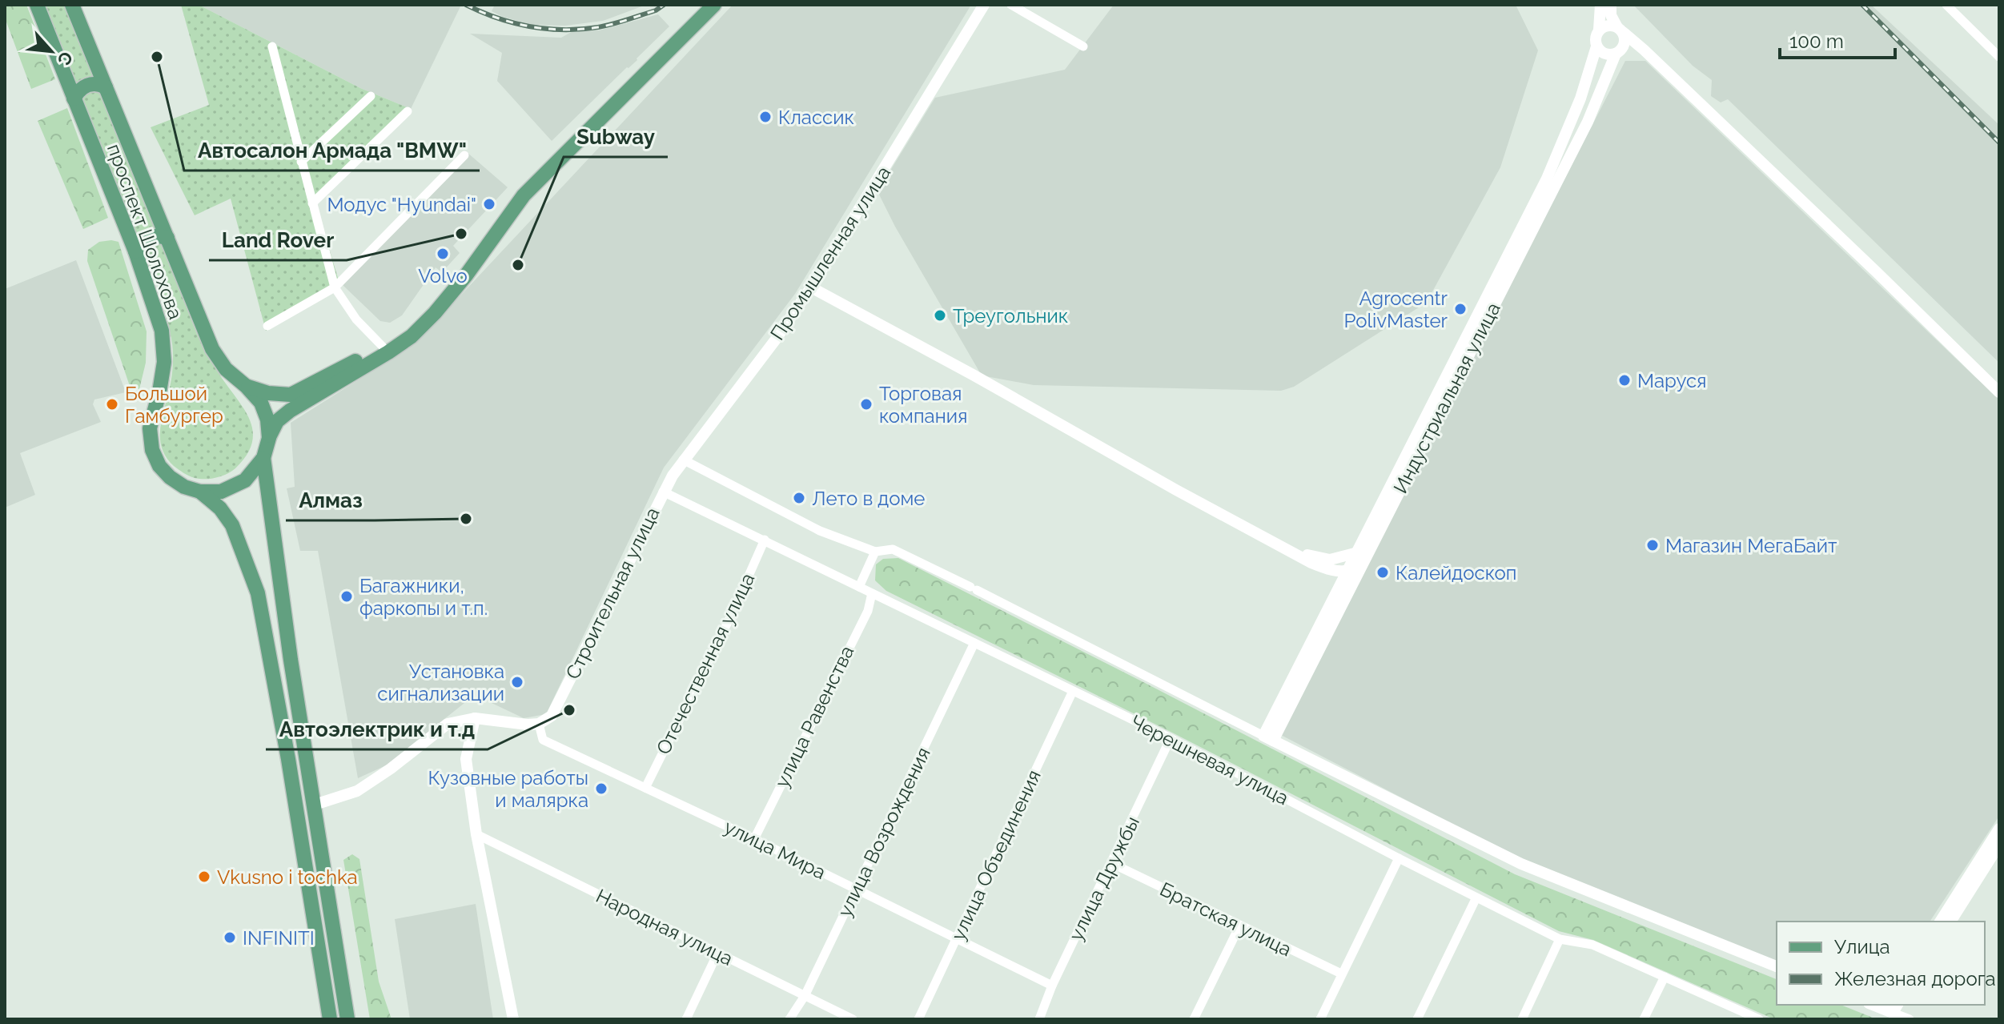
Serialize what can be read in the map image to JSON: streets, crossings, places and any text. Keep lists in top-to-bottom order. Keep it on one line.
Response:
{"streets":{"main road":["проспект Шолохова"],"street":["Промышленная улица","Индустриальная улица","Строительная улица","Отечественная улица","улица Равенства","Черешневая улица","улица Возрождения","улица Мира","улица Объединения","улица Дружбы","Братская улица","Народная улица"]},"crossings":[["Промышленная улица","Строительная улица"],["Промышленная улица","Черешневая улица"],["Строительная улица","Черешневая улица"],["Строительная улица","улица Мира"],["Отечественная улица","Черешневая улица"],["Отечественная улица","улица Мира"],["улица Равенства","Черешневая улица"],["улица Равенства","улица Мира"],["Черешневая улица","улица Возрождения"],["Черешневая улица","улица Объединения"],["Черешневая улица","улица Дружбы"],["улица Возрождения","улица Мира"],["улица Возрождения","Народная улица"],["улица Мира","улица Объединения"],["улица Мира","улица Дружбы"],["улица Дружбы","Братская улица"]],"places":["Автосалон Армада \"BMW\"","Классик","Модус \"Hyundai\"","Land Rover","Volvo","Subway","Agrocentr PolivMaster","Треугольник","Маруся","Большой Гамбургер","Торговая компания","Лето в доме","Алмаз","Магазин МегаБайт","Калейдоскоп","Багажники, фаркопы и т.п.","Установка сигнализации","Автоэлектрик и т.д","Кузовные работы и малярка","Vkusno i tochka","INFINITI"],"legend":["Улица","Железная дорога"],"scale_bar":"100 m","north":"bottom right"}
